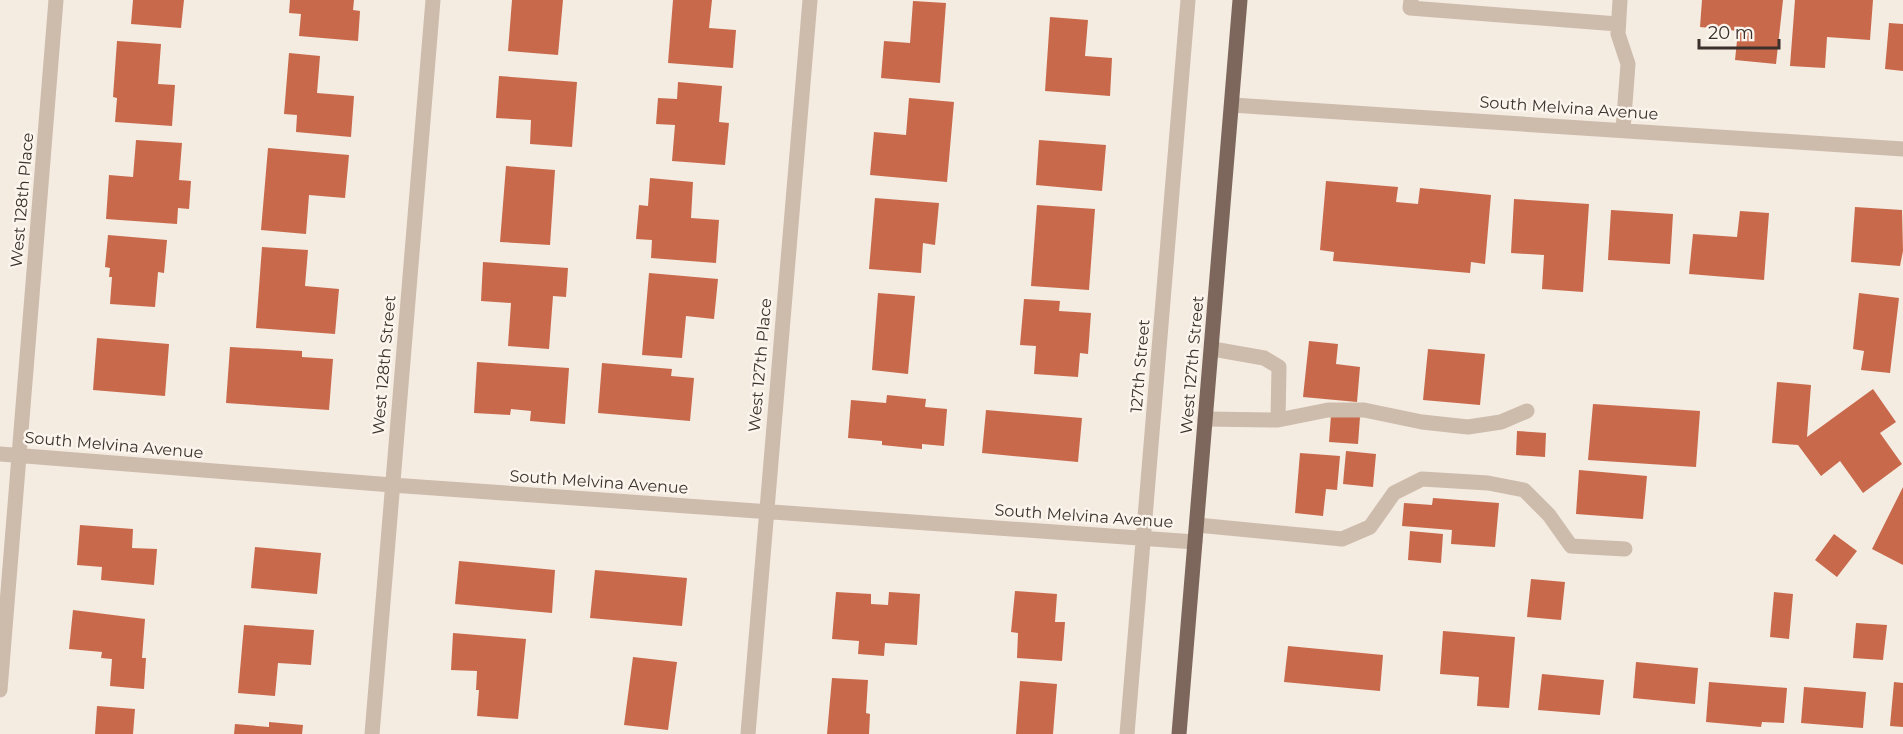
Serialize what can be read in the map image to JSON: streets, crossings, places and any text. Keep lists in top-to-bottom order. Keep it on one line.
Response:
{"streets":{"main road":["West 127th Street"],"street":["South Melvina Avenue","West 128th Place","West 128th Street","West 127th Place","127th Street"]},"crossings":[["South Melvina Avenue","West 128th Place"],["South Melvina Avenue","West 128th Street"],["South Melvina Avenue","West 127th Place"],["South Melvina Avenue","West 127th Street"],["South Melvina Avenue","127th Street"]],"scale_bar":"20 m"}
